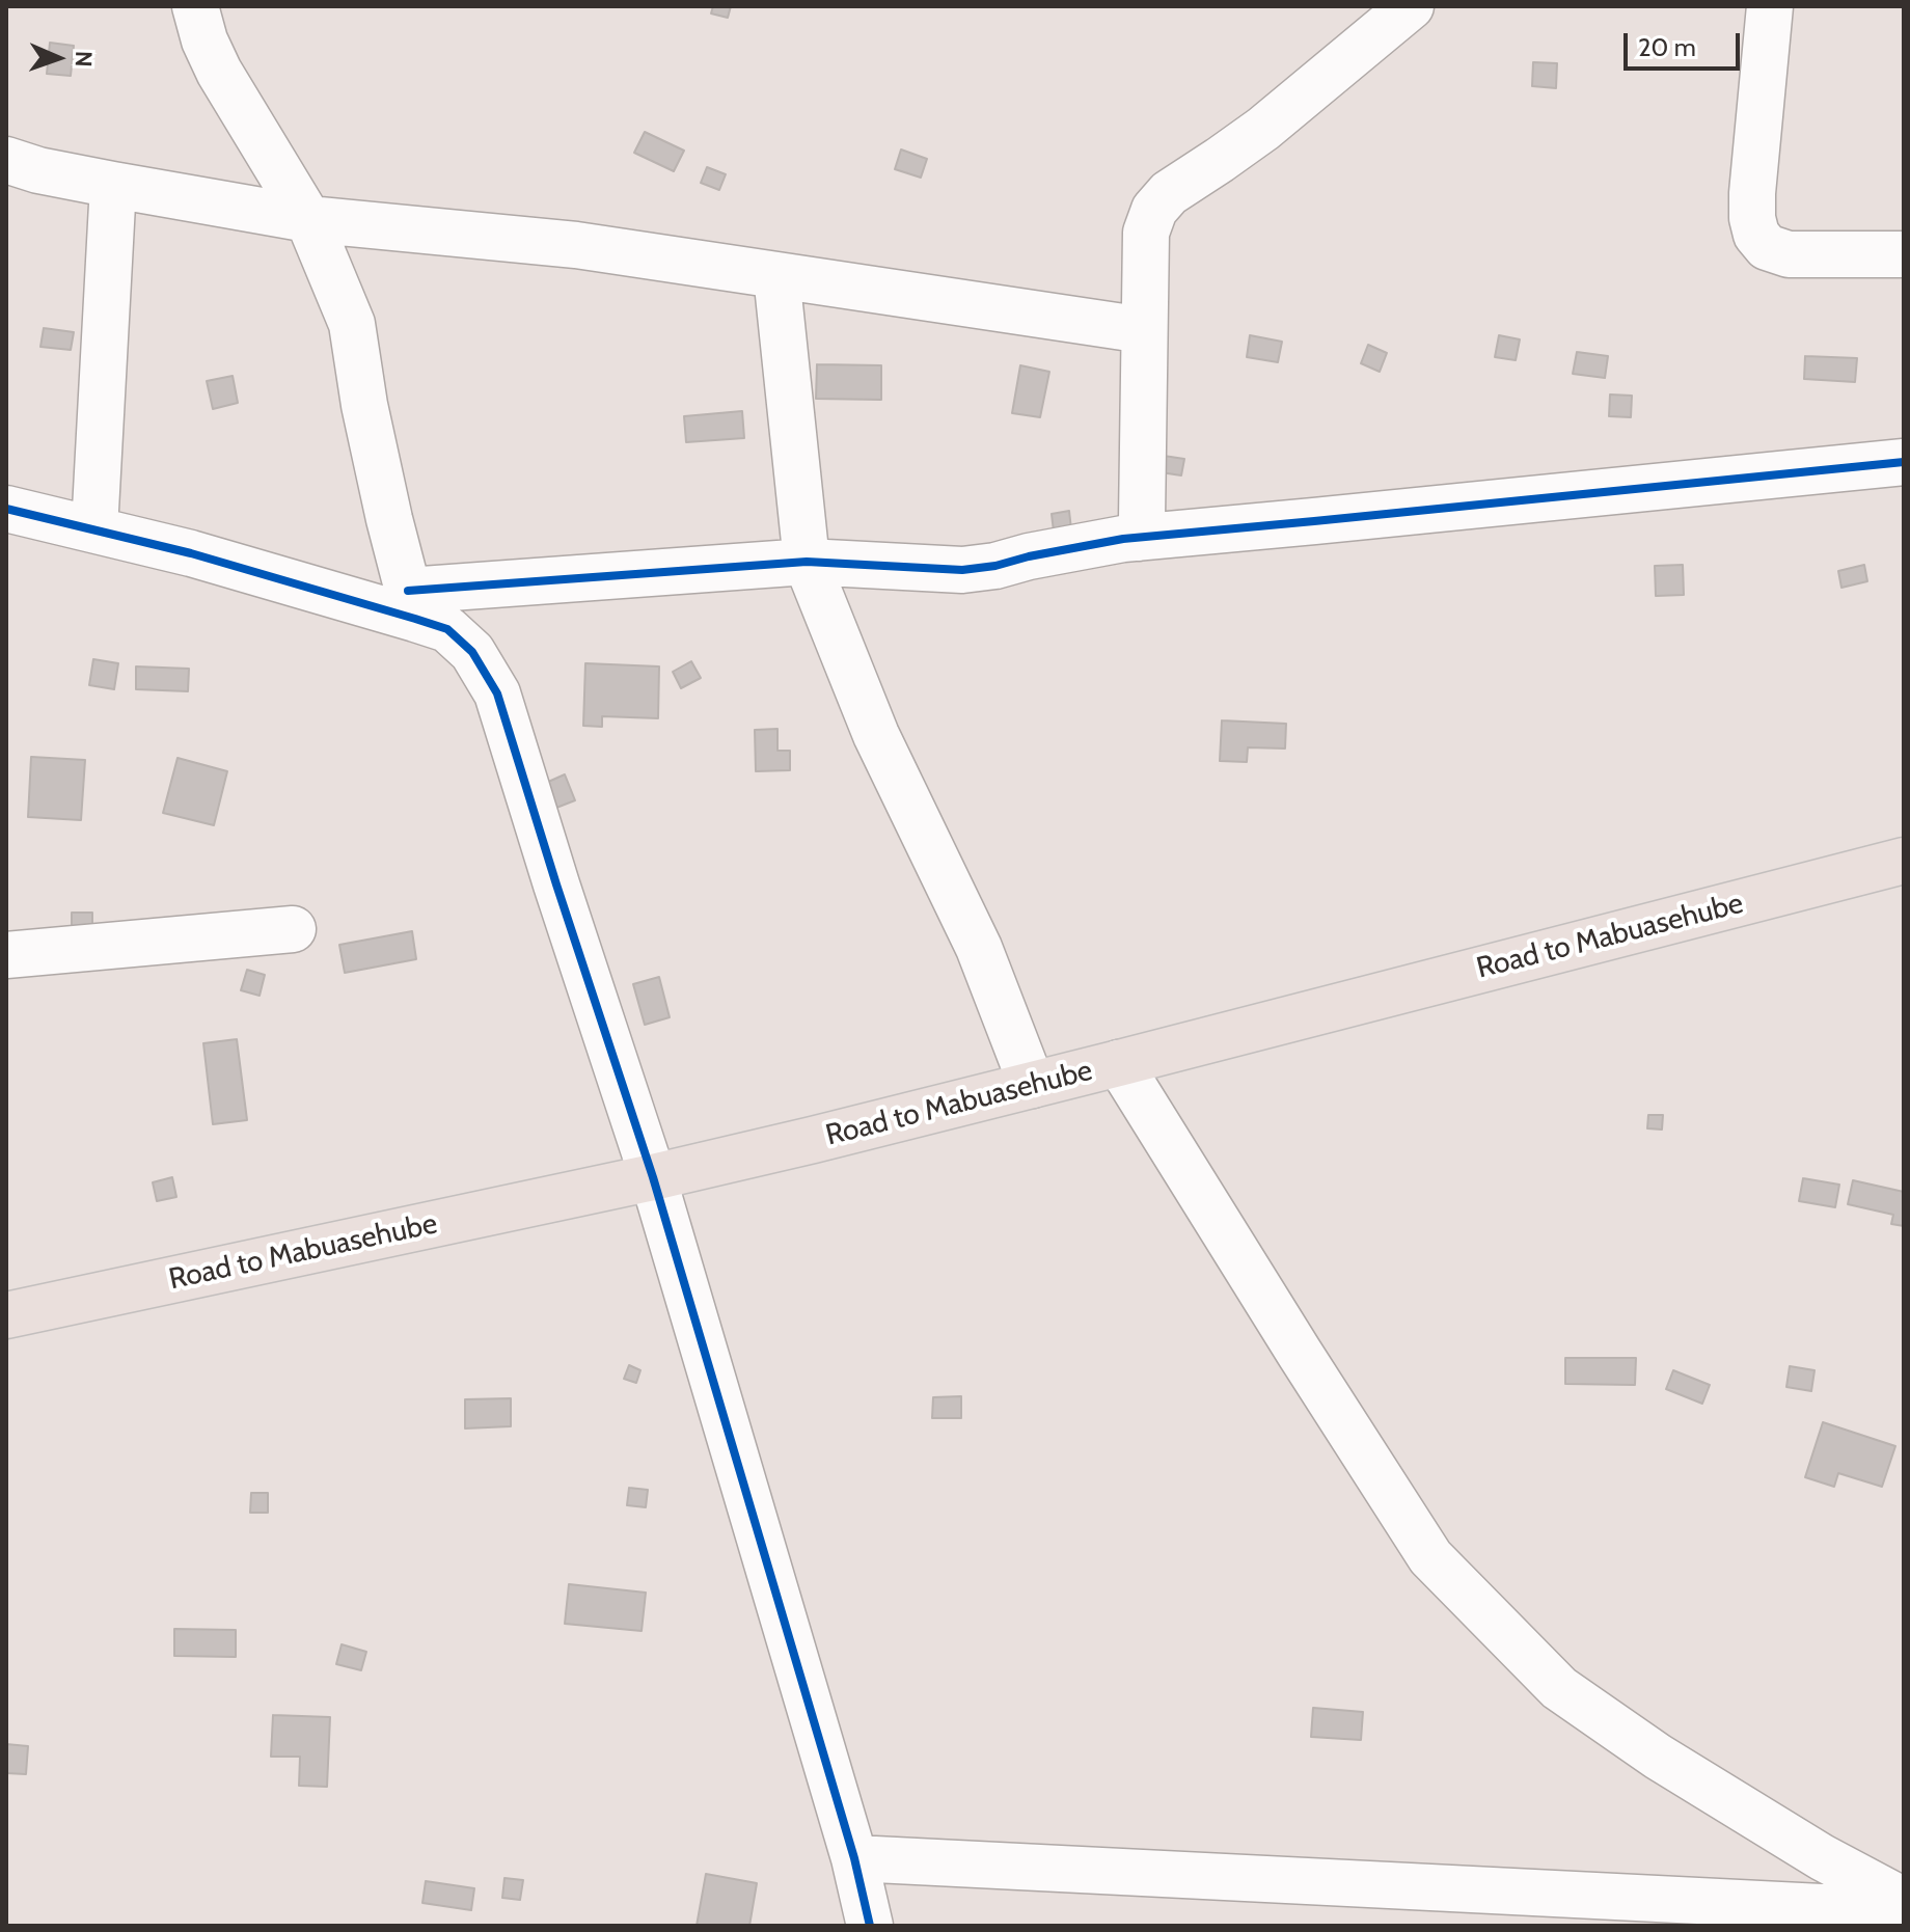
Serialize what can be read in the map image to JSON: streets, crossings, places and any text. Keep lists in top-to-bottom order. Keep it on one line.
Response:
{"streets":{"main road":["Road to Mabuasehube"]},"scale_bar":"20 m","north":"right"}
